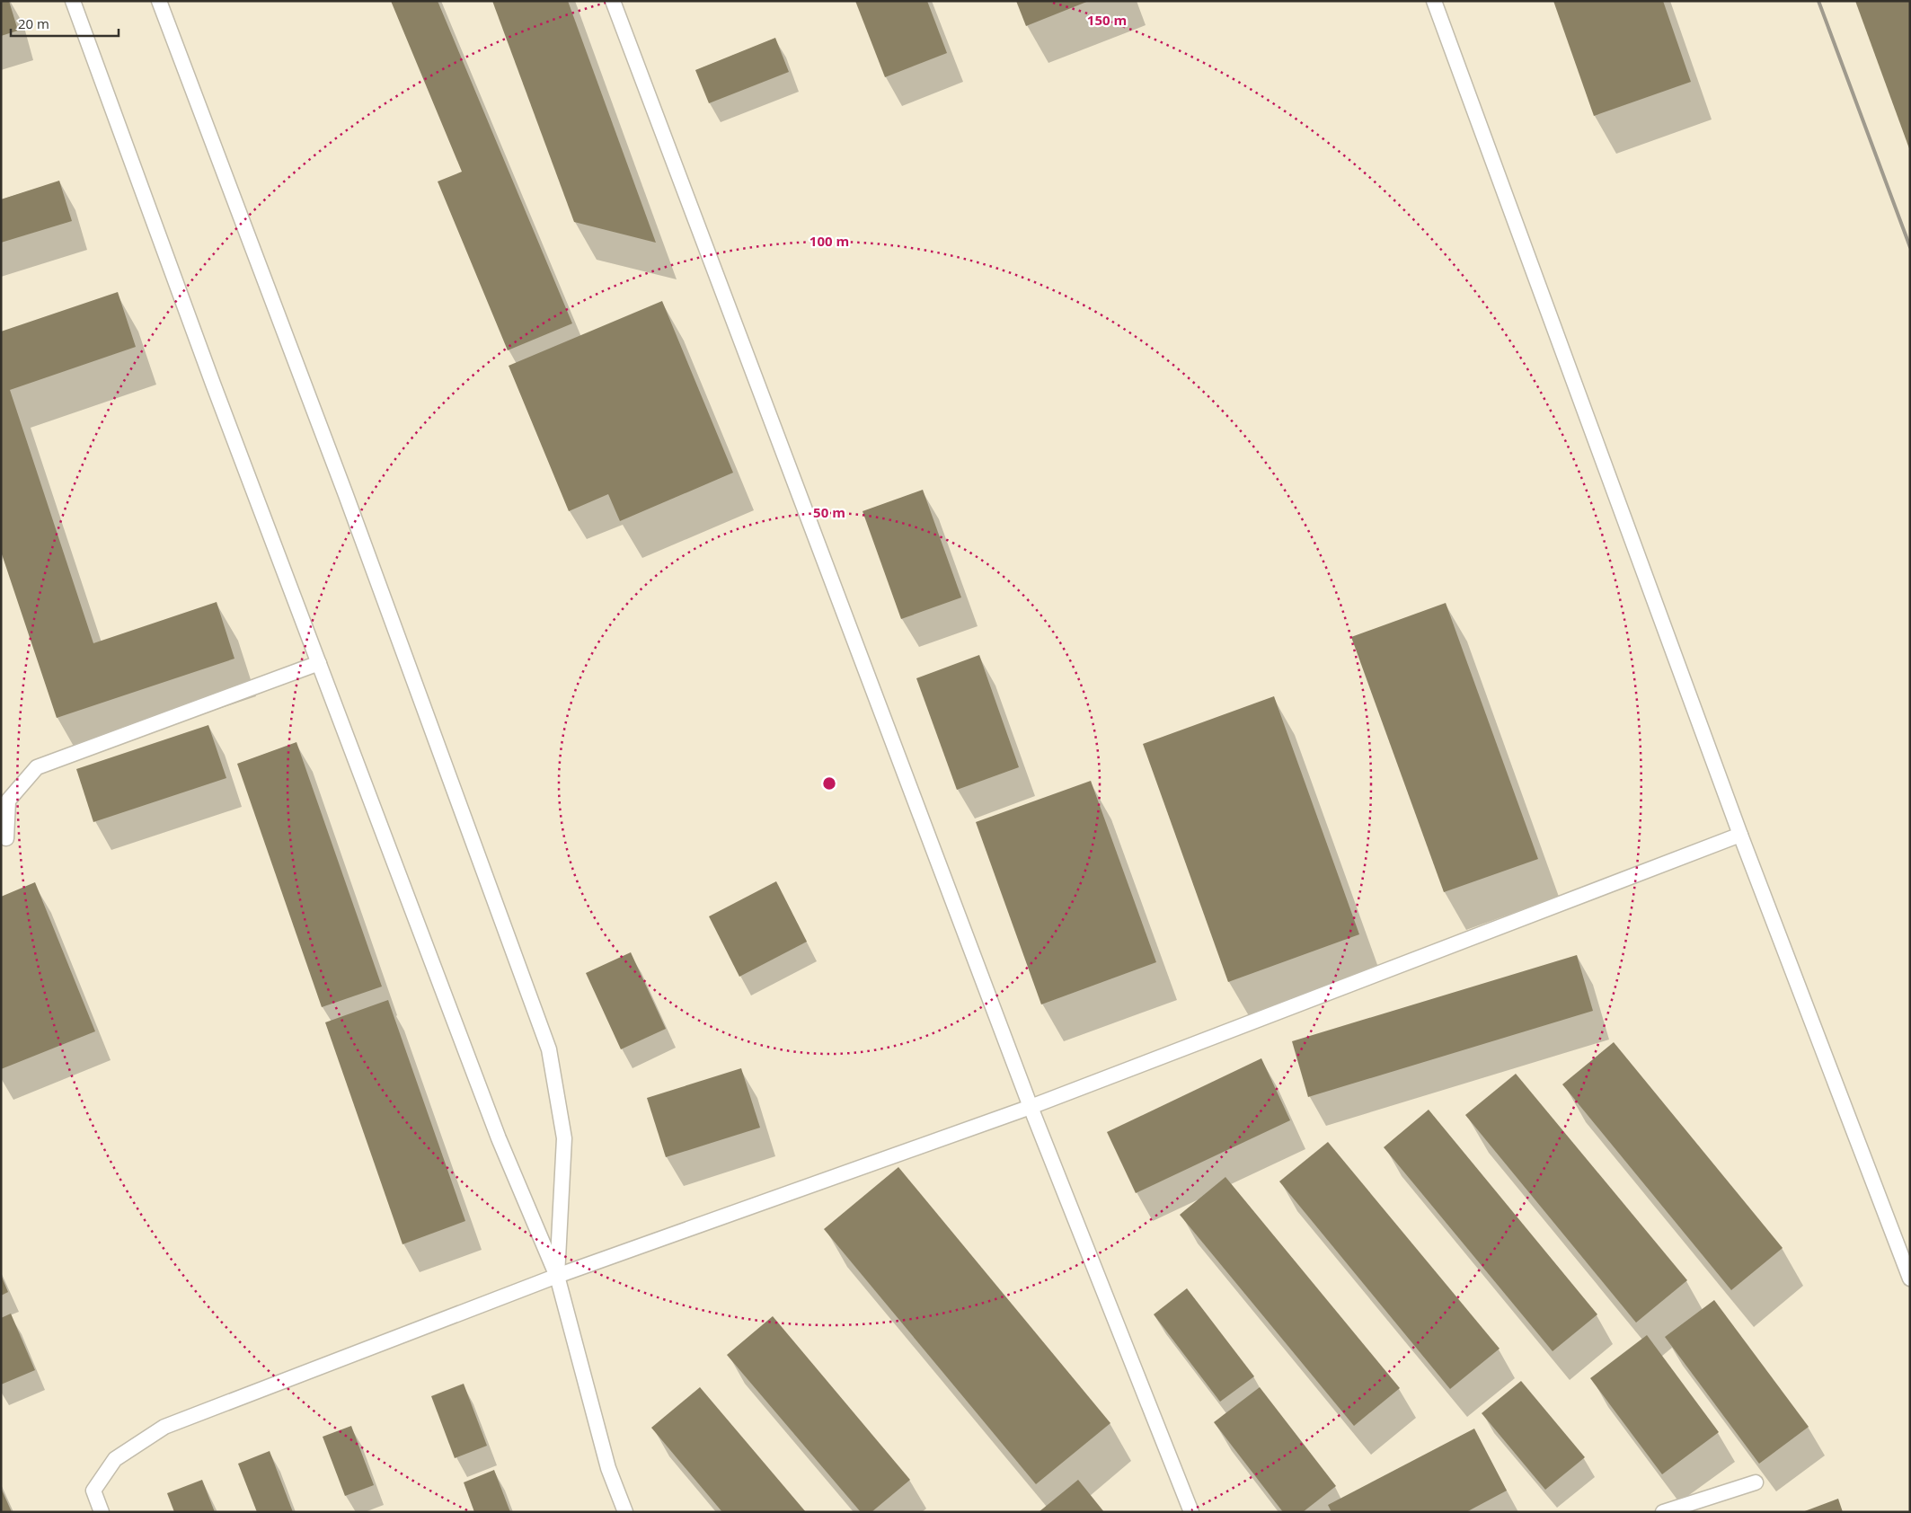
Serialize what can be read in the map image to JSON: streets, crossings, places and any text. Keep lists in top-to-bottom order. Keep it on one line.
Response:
{"scale_bar":"20 m","rings":["150 m","100 m","50 m"]}
